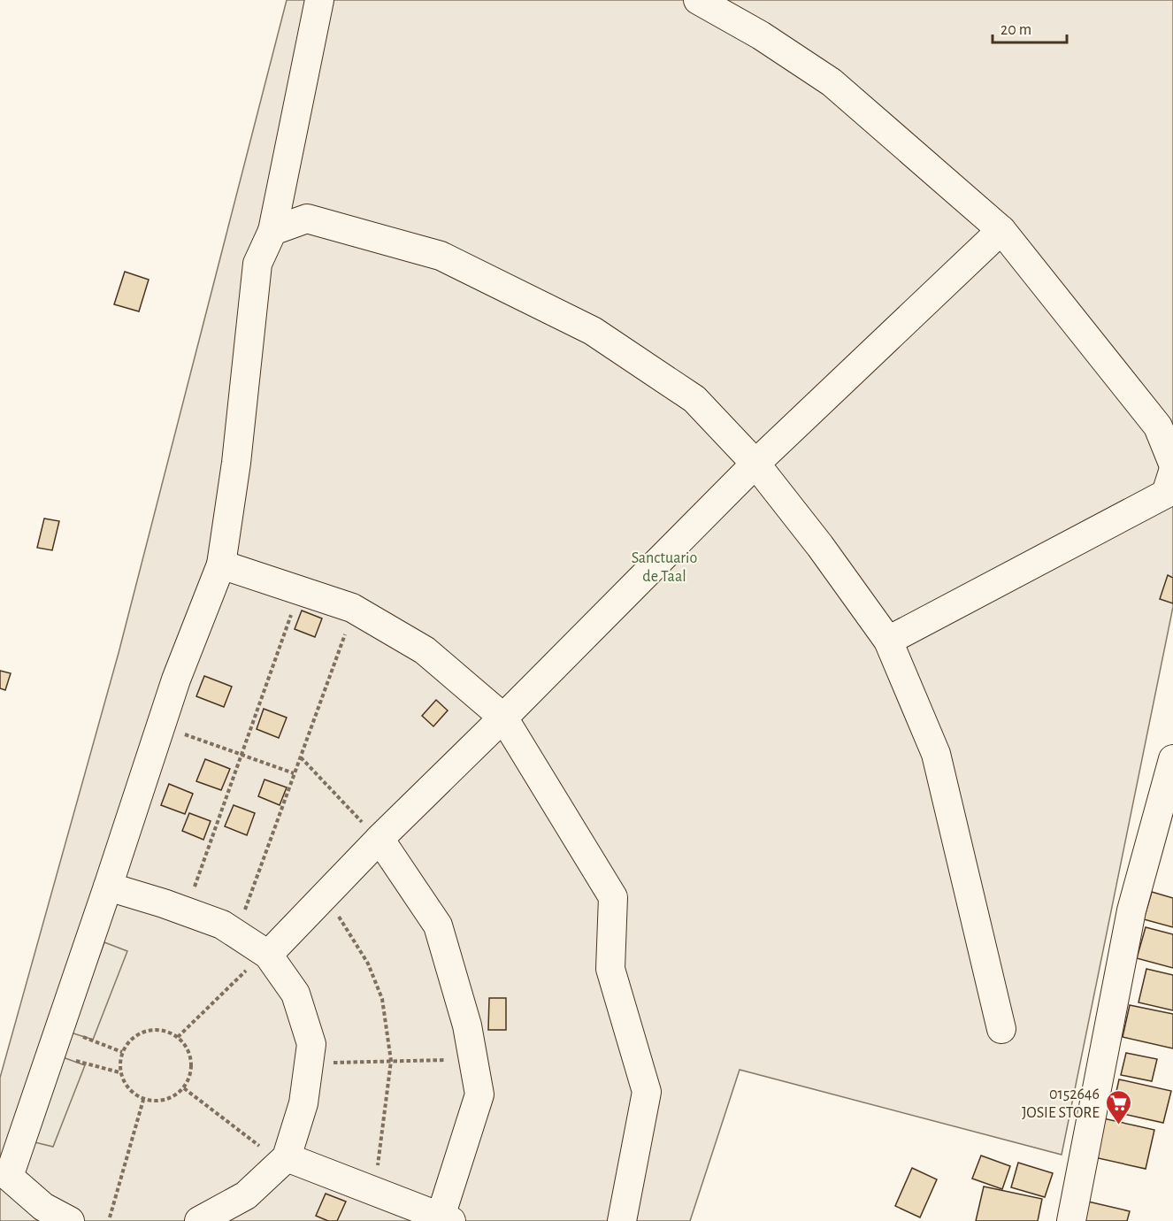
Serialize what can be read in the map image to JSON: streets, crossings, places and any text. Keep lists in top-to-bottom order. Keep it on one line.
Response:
{"parks":["Sanctuario de Taal"],"places":{"supermarket":["0152646 JOSIE STORE"]},"scale_bar":"20 m"}
